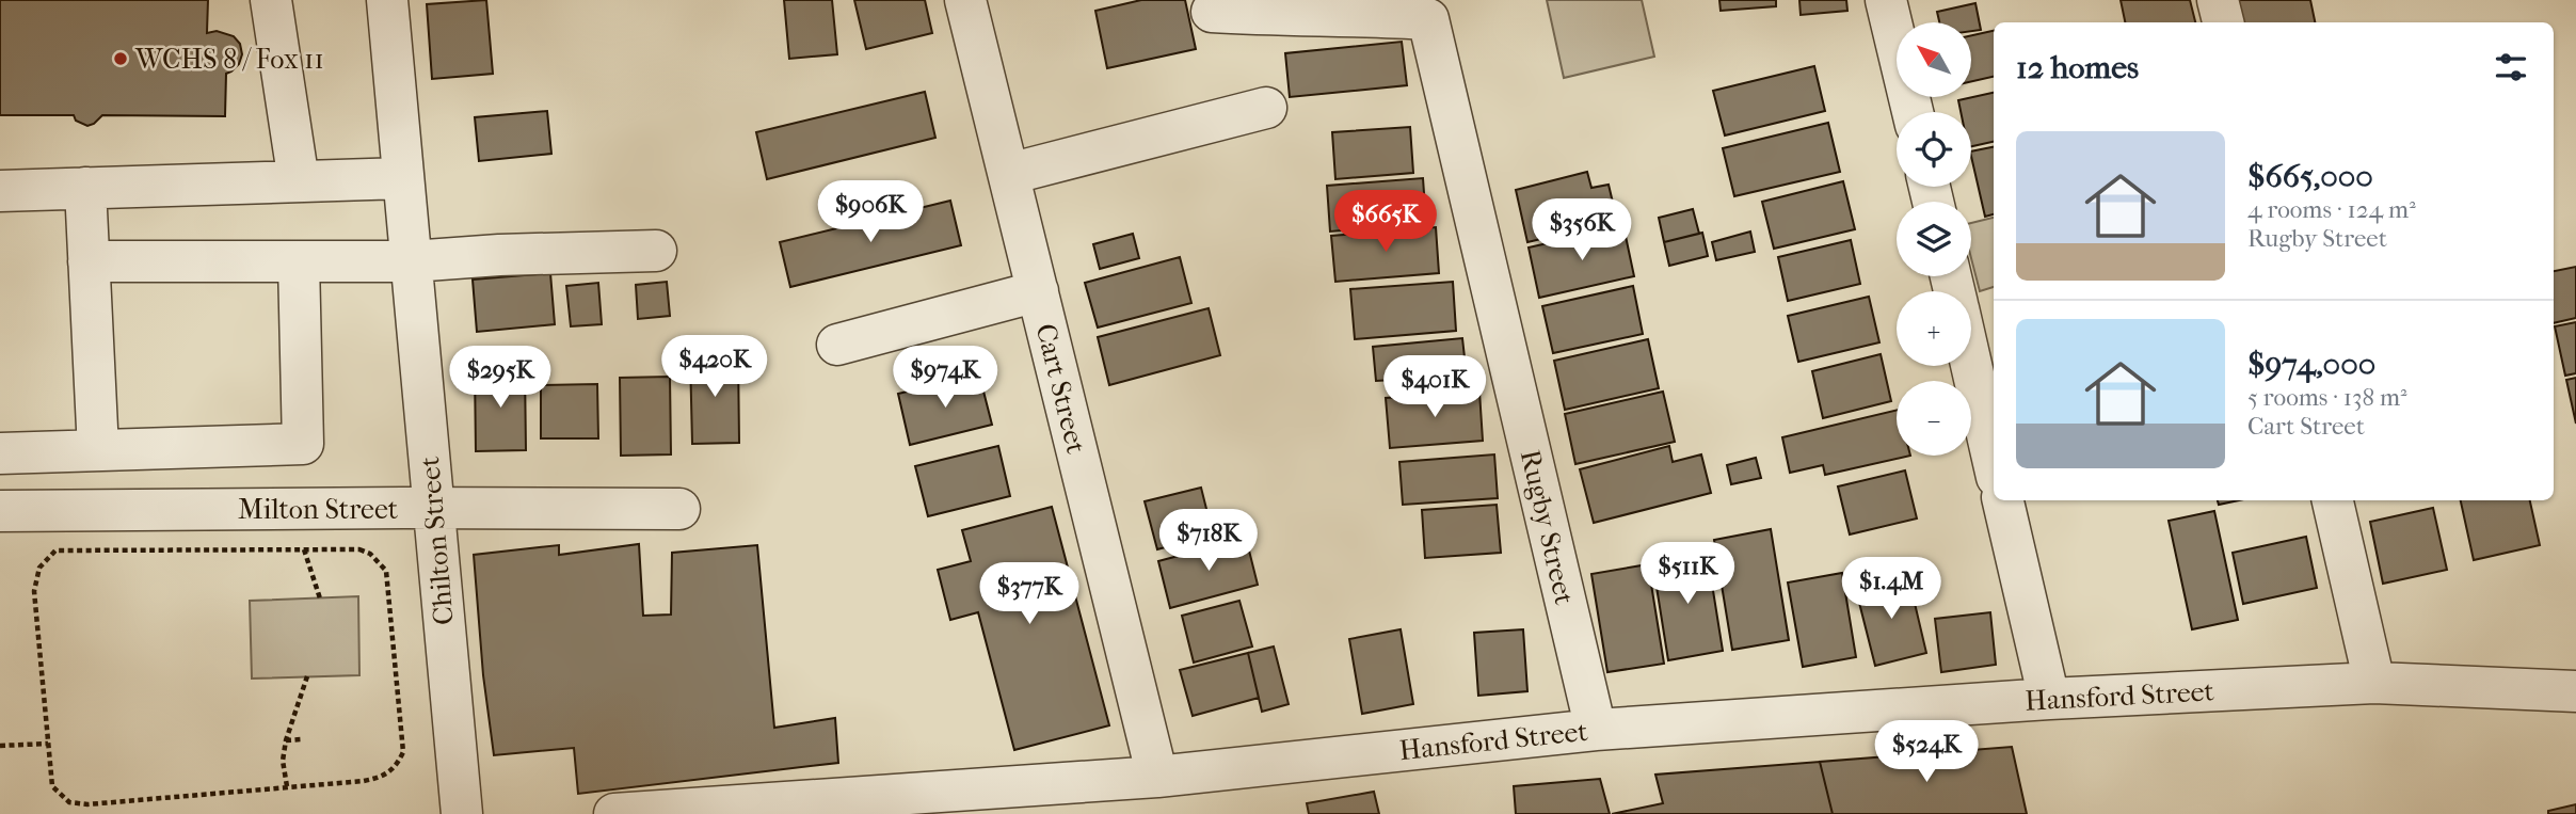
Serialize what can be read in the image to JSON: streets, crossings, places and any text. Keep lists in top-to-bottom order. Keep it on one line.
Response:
{"streets":{"street":["Cart Street","Milton Street","Rugby Street","Chilton Street","Hansford Street"]},"crossings":[["Cart Street","Hansford Street"],["Milton Street","Chilton Street"],["Rugby Street","Hansford Street"]],"places":["WCHS 8 / Fox 11"],"north":"top left","page":{"map_buttons":["+","−"],"heading":"12 homes","list":[{"name":"$665,000","note":"4 rooms · 124 m² · Rugby Street"},{"name":"$974,000","note":"5 rooms · 138 m² · Cart Street"}],"price":["$906K","$665K","$356K","$420K","$295K","$974K","$401K","$718K","$511K","$1.4M","$377K","$524K"]}}
